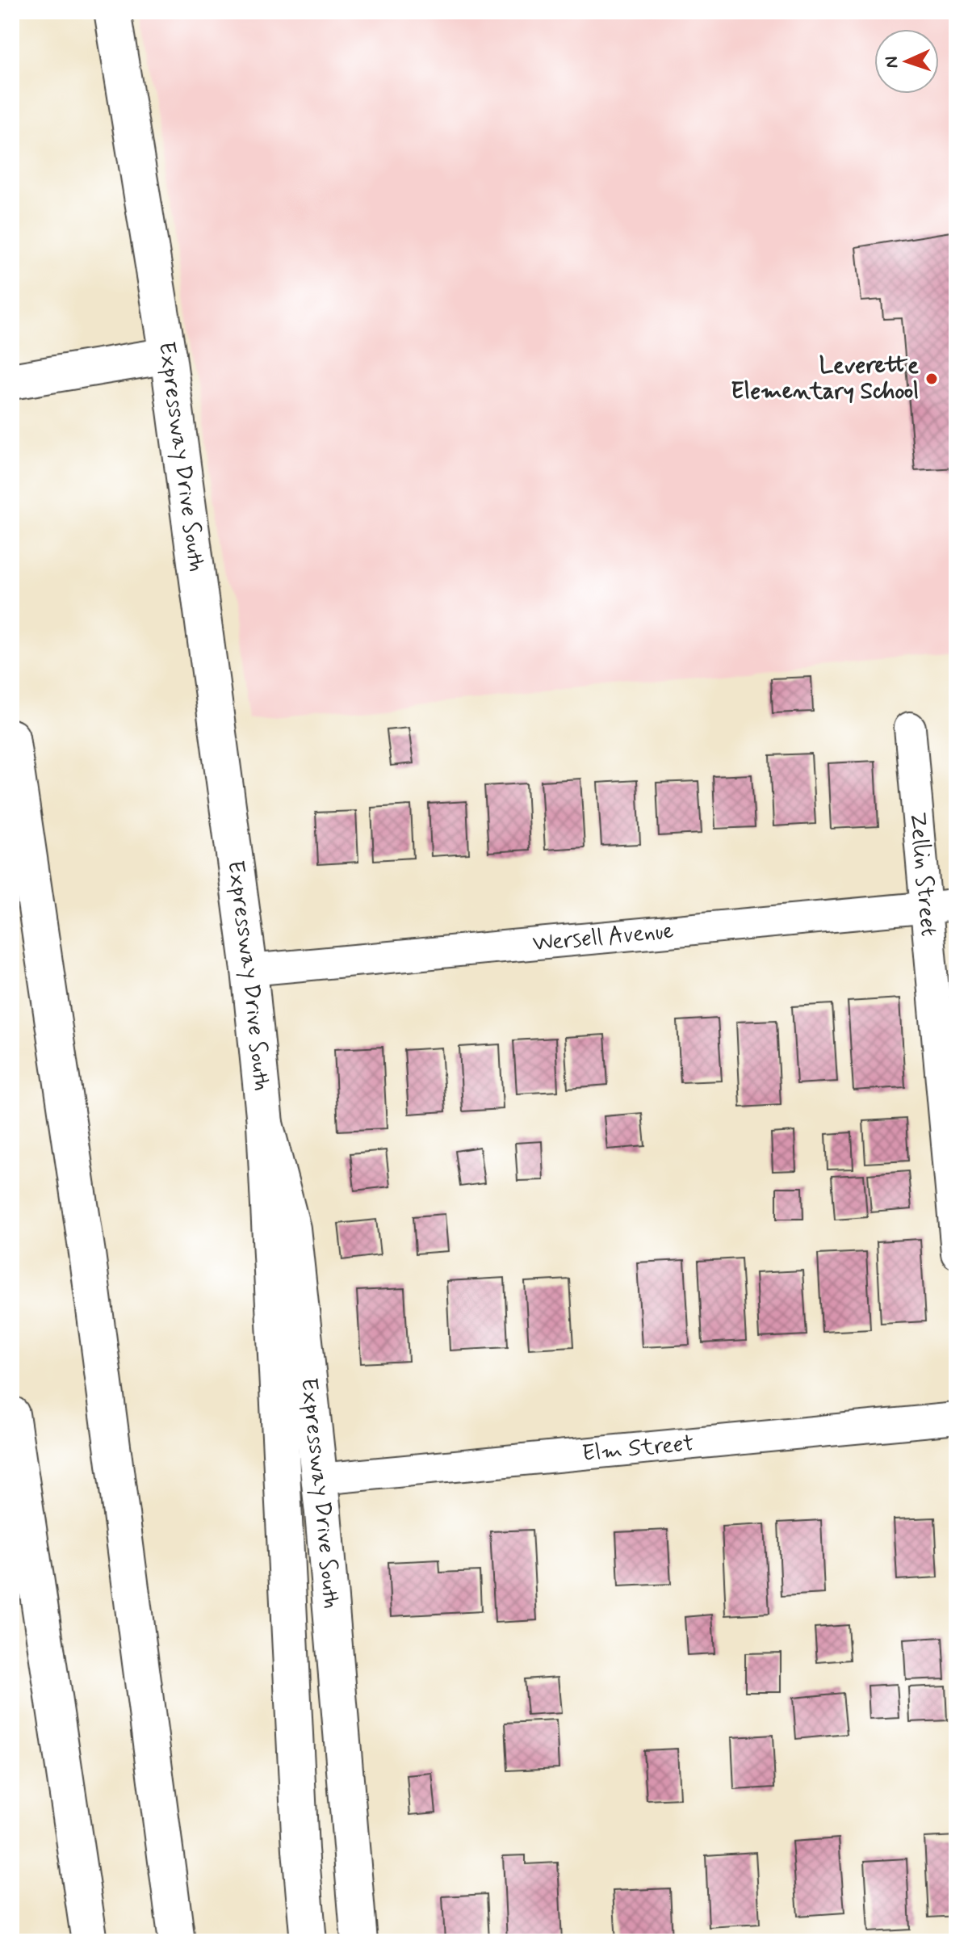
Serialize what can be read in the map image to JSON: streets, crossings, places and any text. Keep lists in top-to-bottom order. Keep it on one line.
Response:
{"streets":{"main road":["Expressway Drive South"],"street":["Zellin Street","Wersell Avenue","Elm Street"]},"crossings":[["Expressway Drive South","Wersell Avenue"],["Expressway Drive South","Elm Street"],["Zellin Street","Wersell Avenue"]],"places":["Leverette Elementary School"],"north":"left"}
